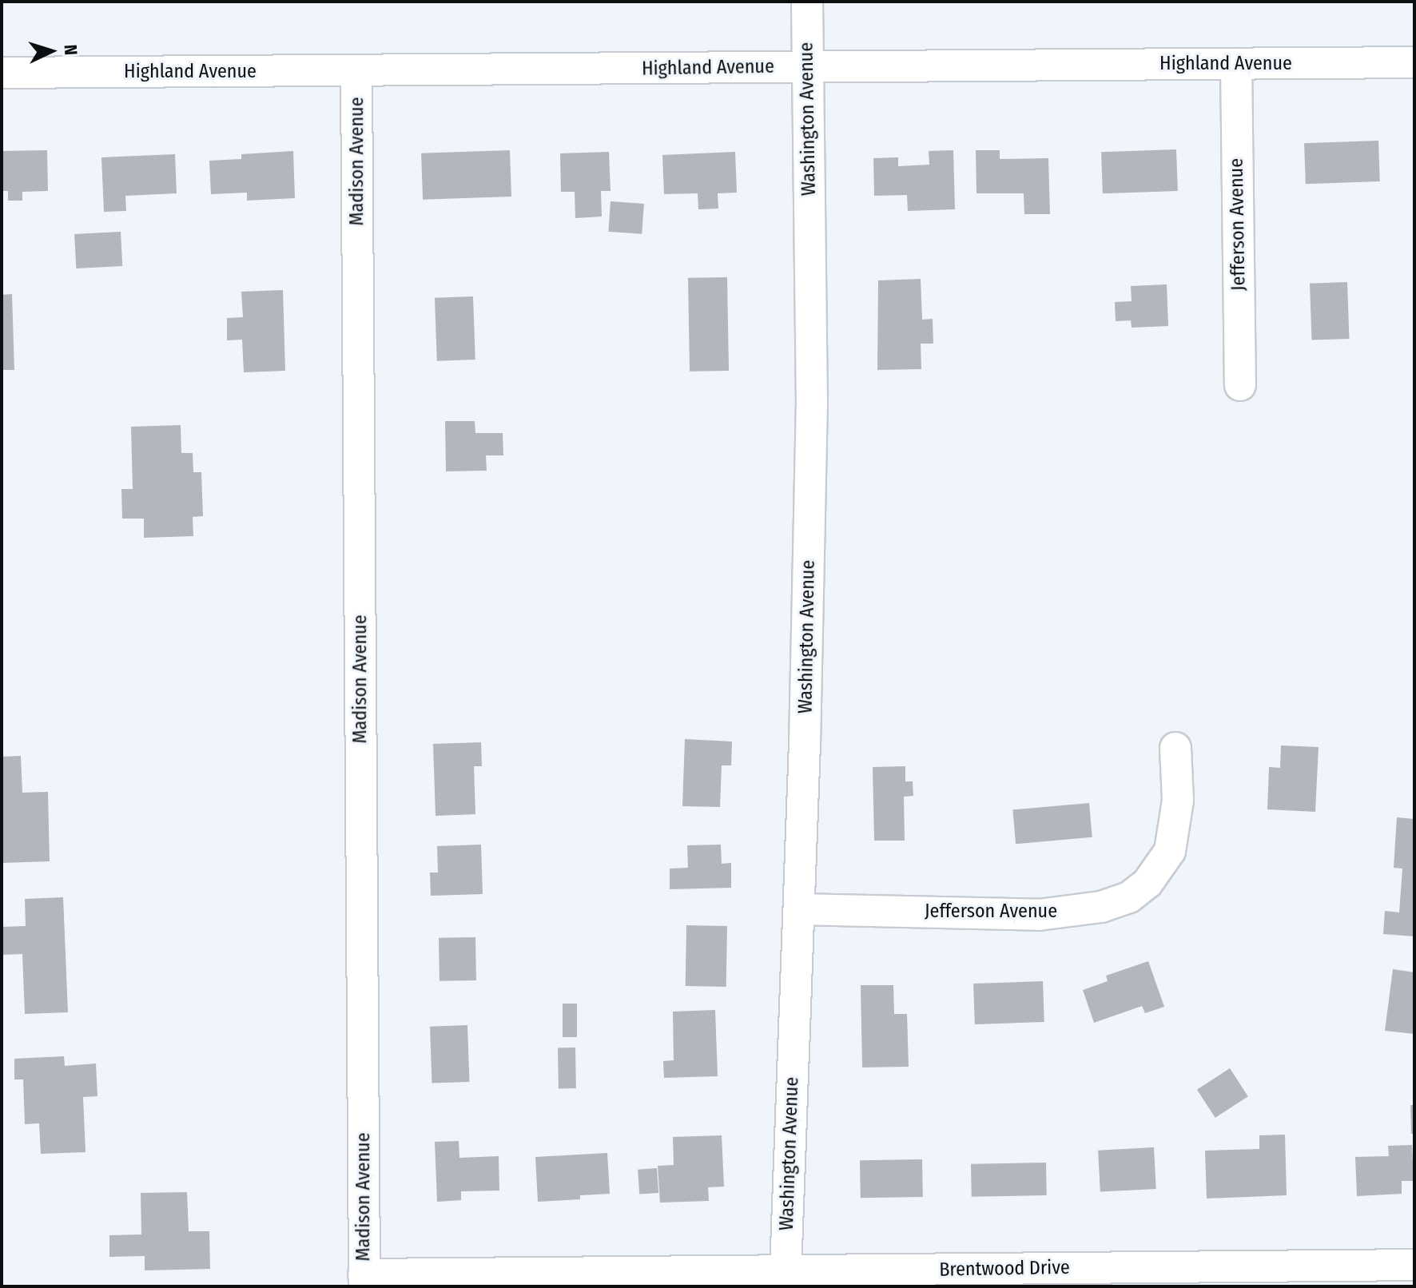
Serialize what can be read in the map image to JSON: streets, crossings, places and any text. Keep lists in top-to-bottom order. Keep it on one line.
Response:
{"streets":{"street":["Highland Avenue","Washington Avenue","Madison Avenue","Jefferson Avenue","Brentwood Drive"]},"crossings":[["Highland Avenue","Washington Avenue"],["Highland Avenue","Madison Avenue"],["Highland Avenue","Jefferson Avenue"],["Washington Avenue","Jefferson Avenue"],["Washington Avenue","Brentwood Drive"],["Madison Avenue","Brentwood Drive"]],"north":"right"}
